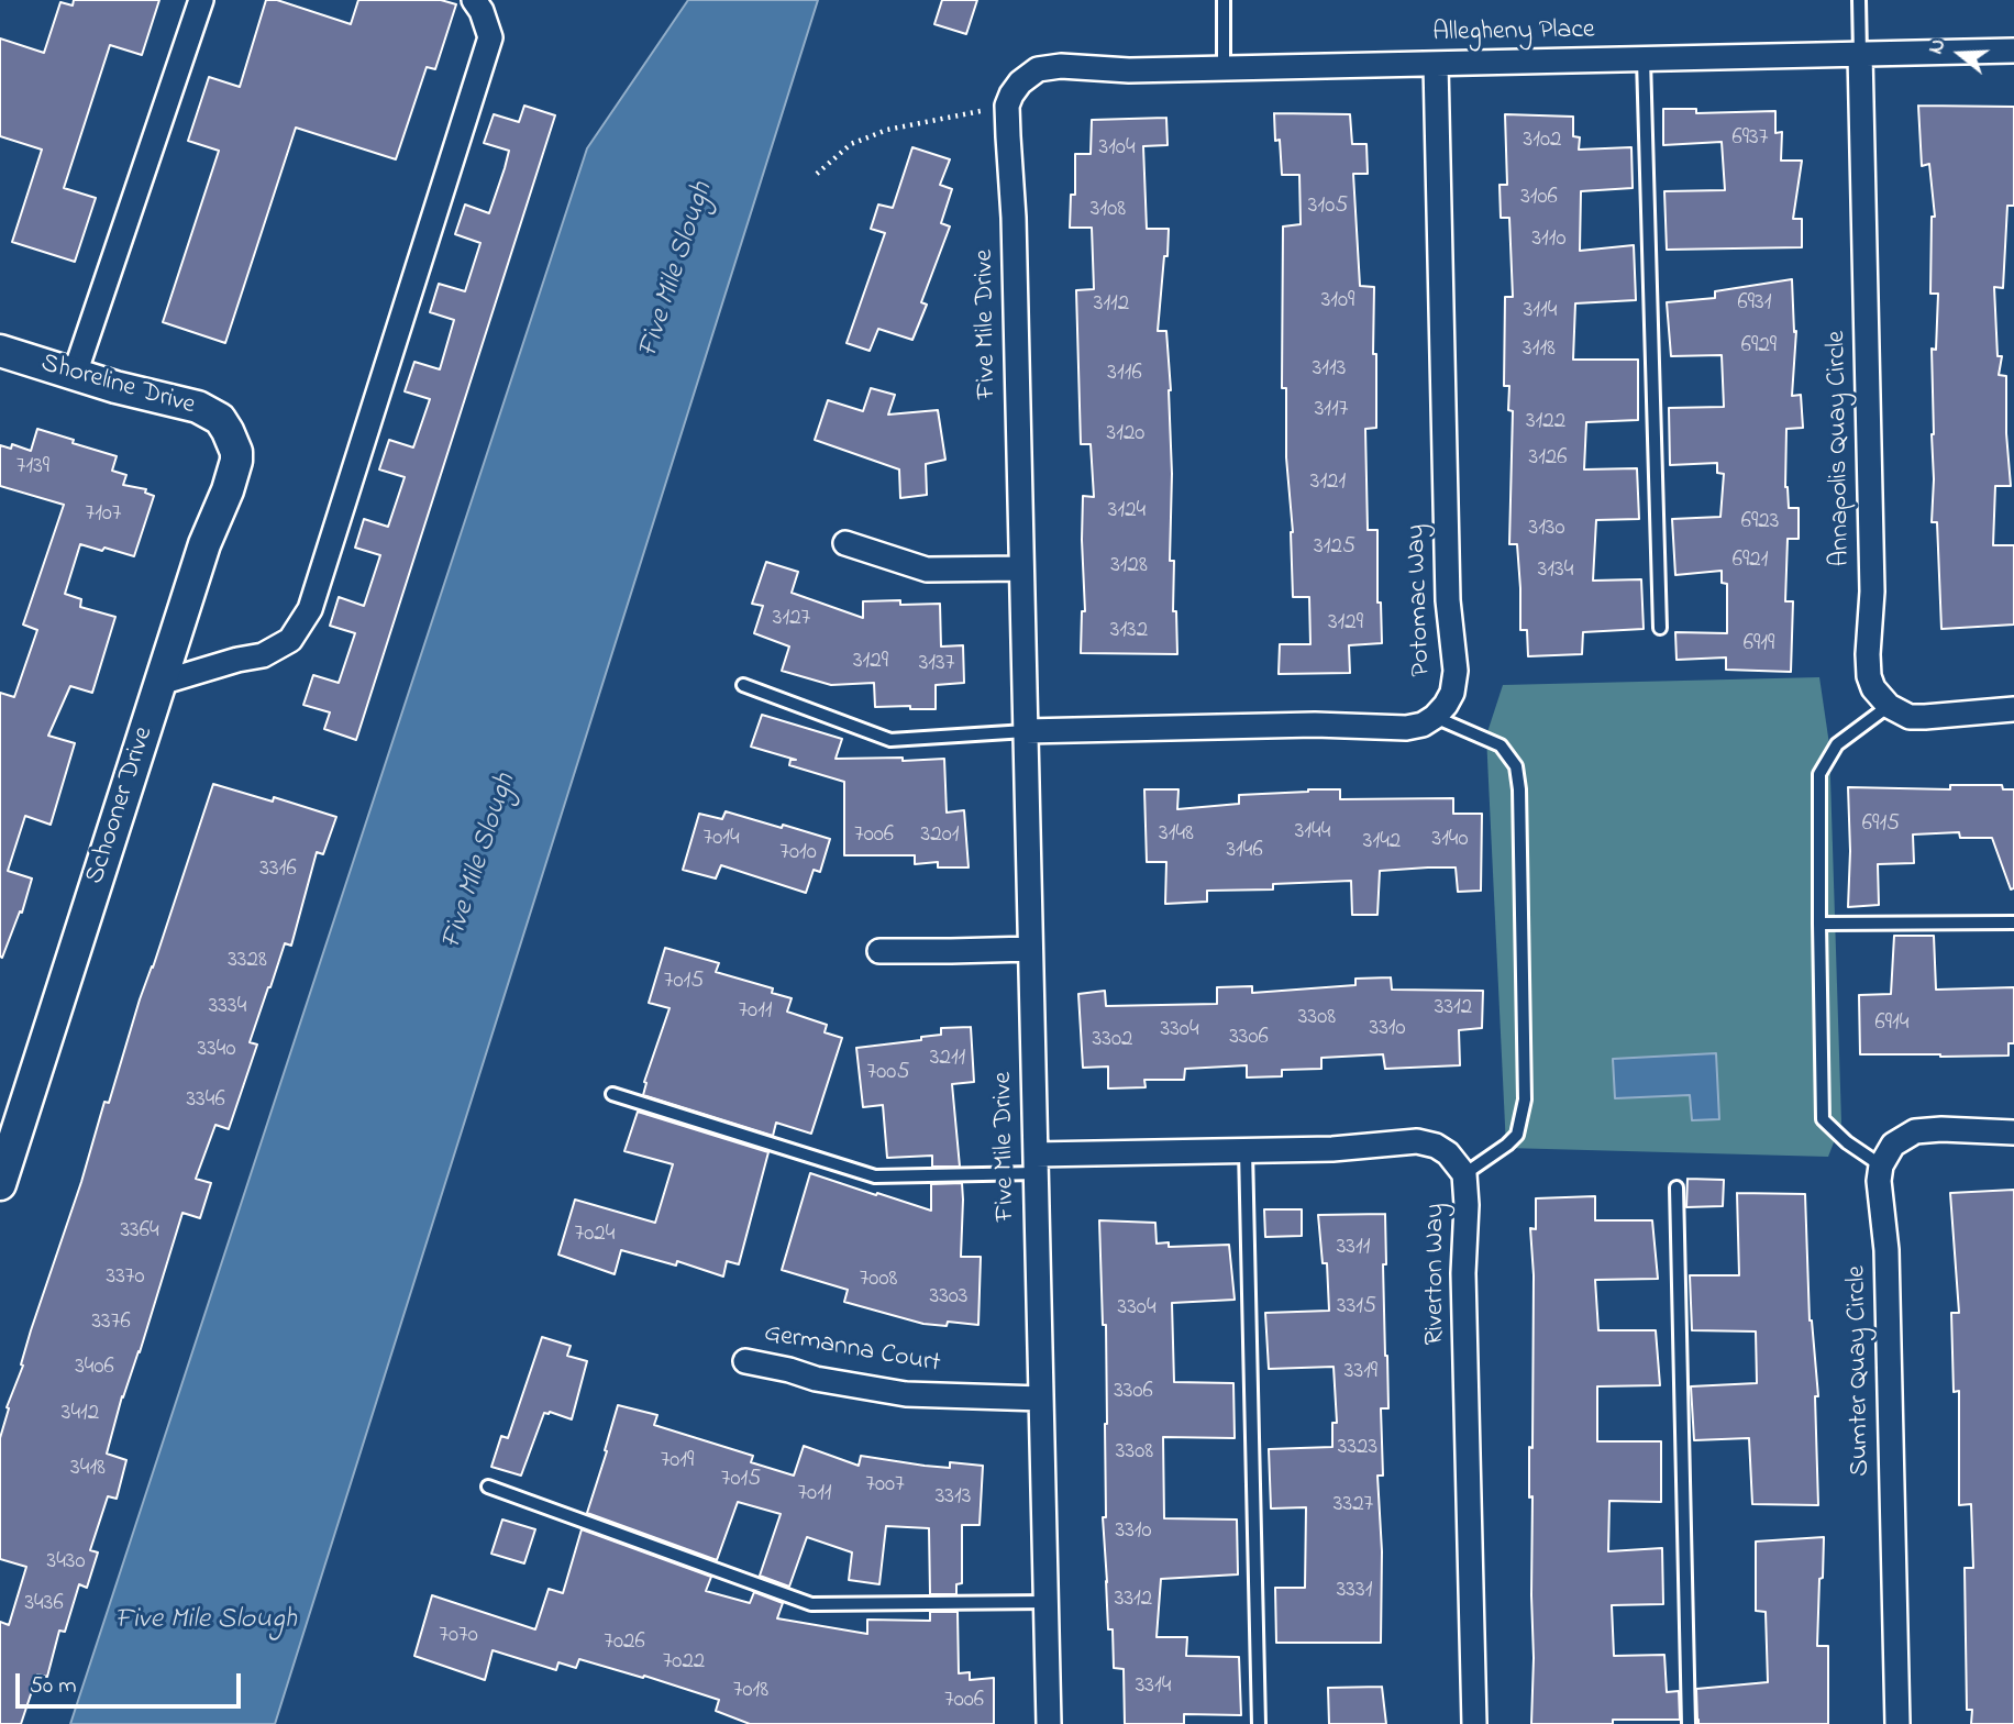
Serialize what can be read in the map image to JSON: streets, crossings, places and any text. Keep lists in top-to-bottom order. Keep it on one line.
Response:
{"streets":{"street":["Allegheny Place","Five Mile Drive","Shoreline Drive","Annapolis Quay Circle","Potomac Way","Schooner Drive","Riverton Way","Germanna Court","Sumter Quay Circle"]},"crossings":[["Allegheny Place","Five Mile Drive"],["Allegheny Place","Annapolis Quay Circle"],["Allegheny Place","Potomac Way"],["Five Mile Drive","Riverton Way"],["Five Mile Drive","Germanna Court"],["Shoreline Drive","Schooner Drive"]],"water":["Five Mile Slough"],"house_numbers":["6937","3102","3104","3106","3105","3108","3110","3109","6931","3112","3114","6929","3118","3113","3116","3117","3122","3120","3126","7139","3121","3124","7107","6923","3130","3125","6921","3128","3134","3127","3129","3132","6919","3129","3137","6915","3144","3148","7006","3201","7014","3140","3142","3146","7010","3316","3328","7015","3334","3312","7011","3308","6914","3310","3304","3306","3302","3340","3211","7005","3346","3364","7024","3311","3370","7008","3303","3315","3304","3376","3406","3319","3306","3412","3323","3308","7019","3418","7015","7007","7011","3313","3327","3310","3430","3331","3312","3436","7070","7026","7022","3314","7018","7006"],"scale_bar":"50 m","north":"left"}
